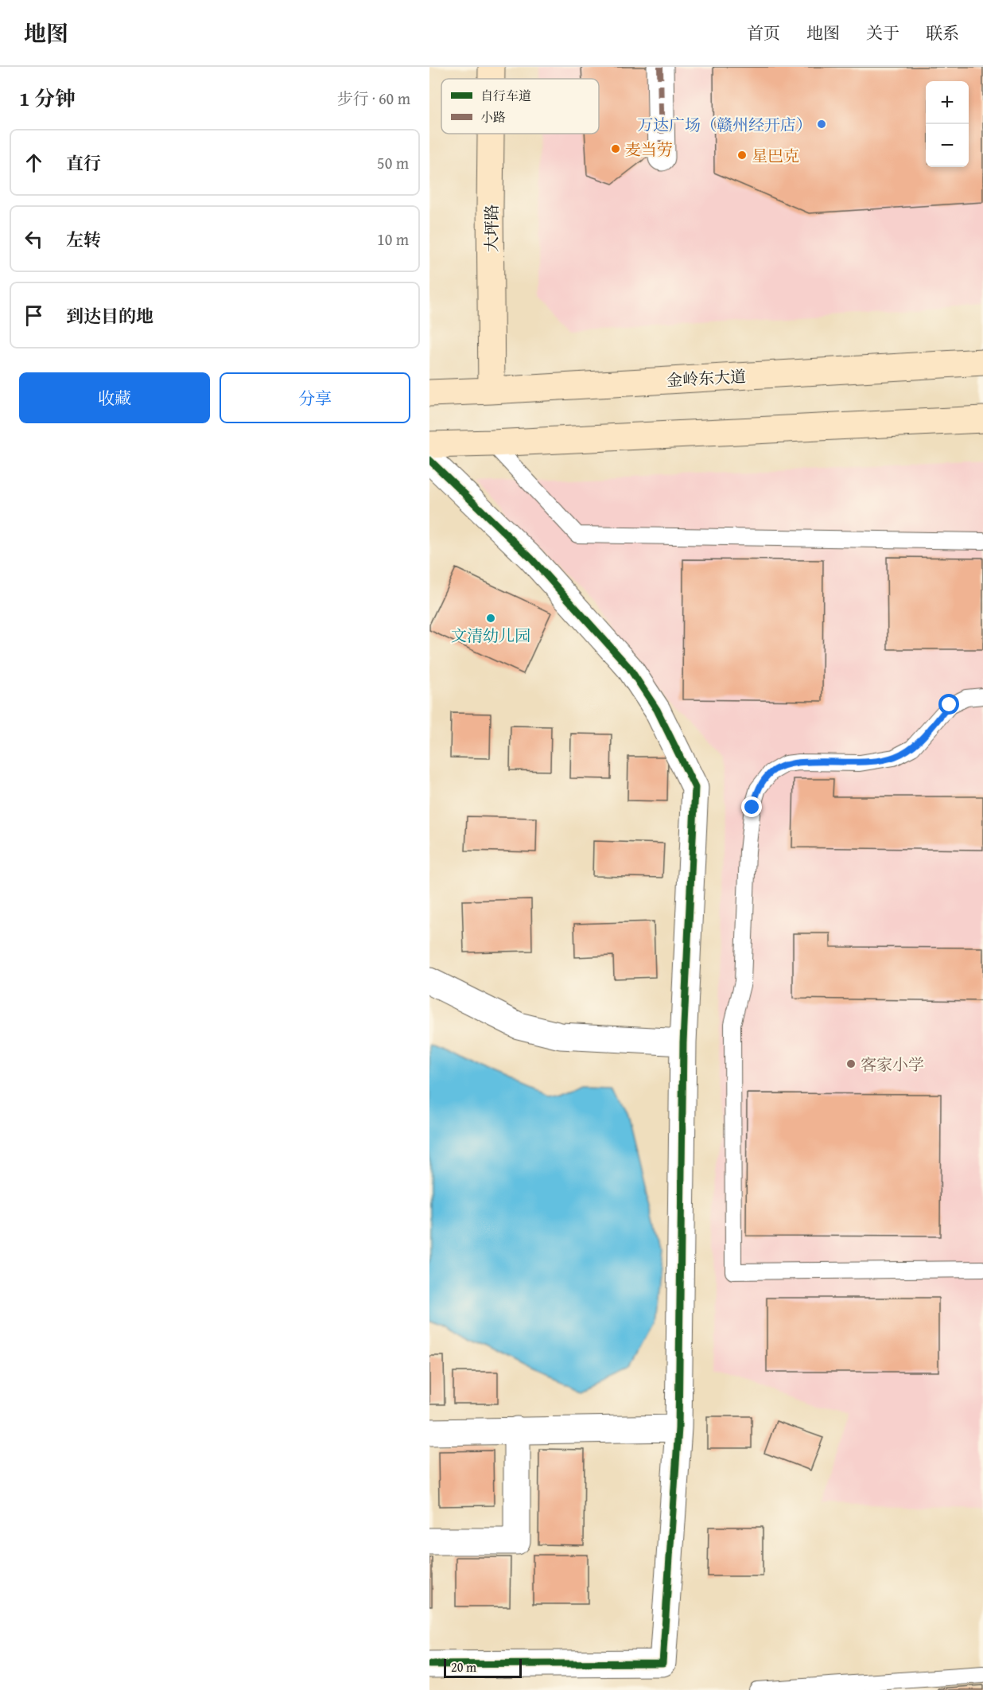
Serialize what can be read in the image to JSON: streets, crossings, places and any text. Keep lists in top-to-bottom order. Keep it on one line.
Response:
{"streets":{"main road":["大坪路","金岭东大道"]},"crossings":[["大坪路","金岭东大道"]],"places":["万达广场（赣州经开店）","麦当劳","星巴克","文清幼儿园","客家小学"],"legend":["自行车道","小路"],"scale_bar":"20 m","page":{"header":"地图","nav":["首页","地图","关于","联系"],"heading":["1 分钟","步行 · 60 m"],"map_buttons":["+","−"],"list":[["直行","50 m"],["左转","10 m"],"到达目的地"],"buttons":["收藏","分享"],"scale":"20 m"}}
